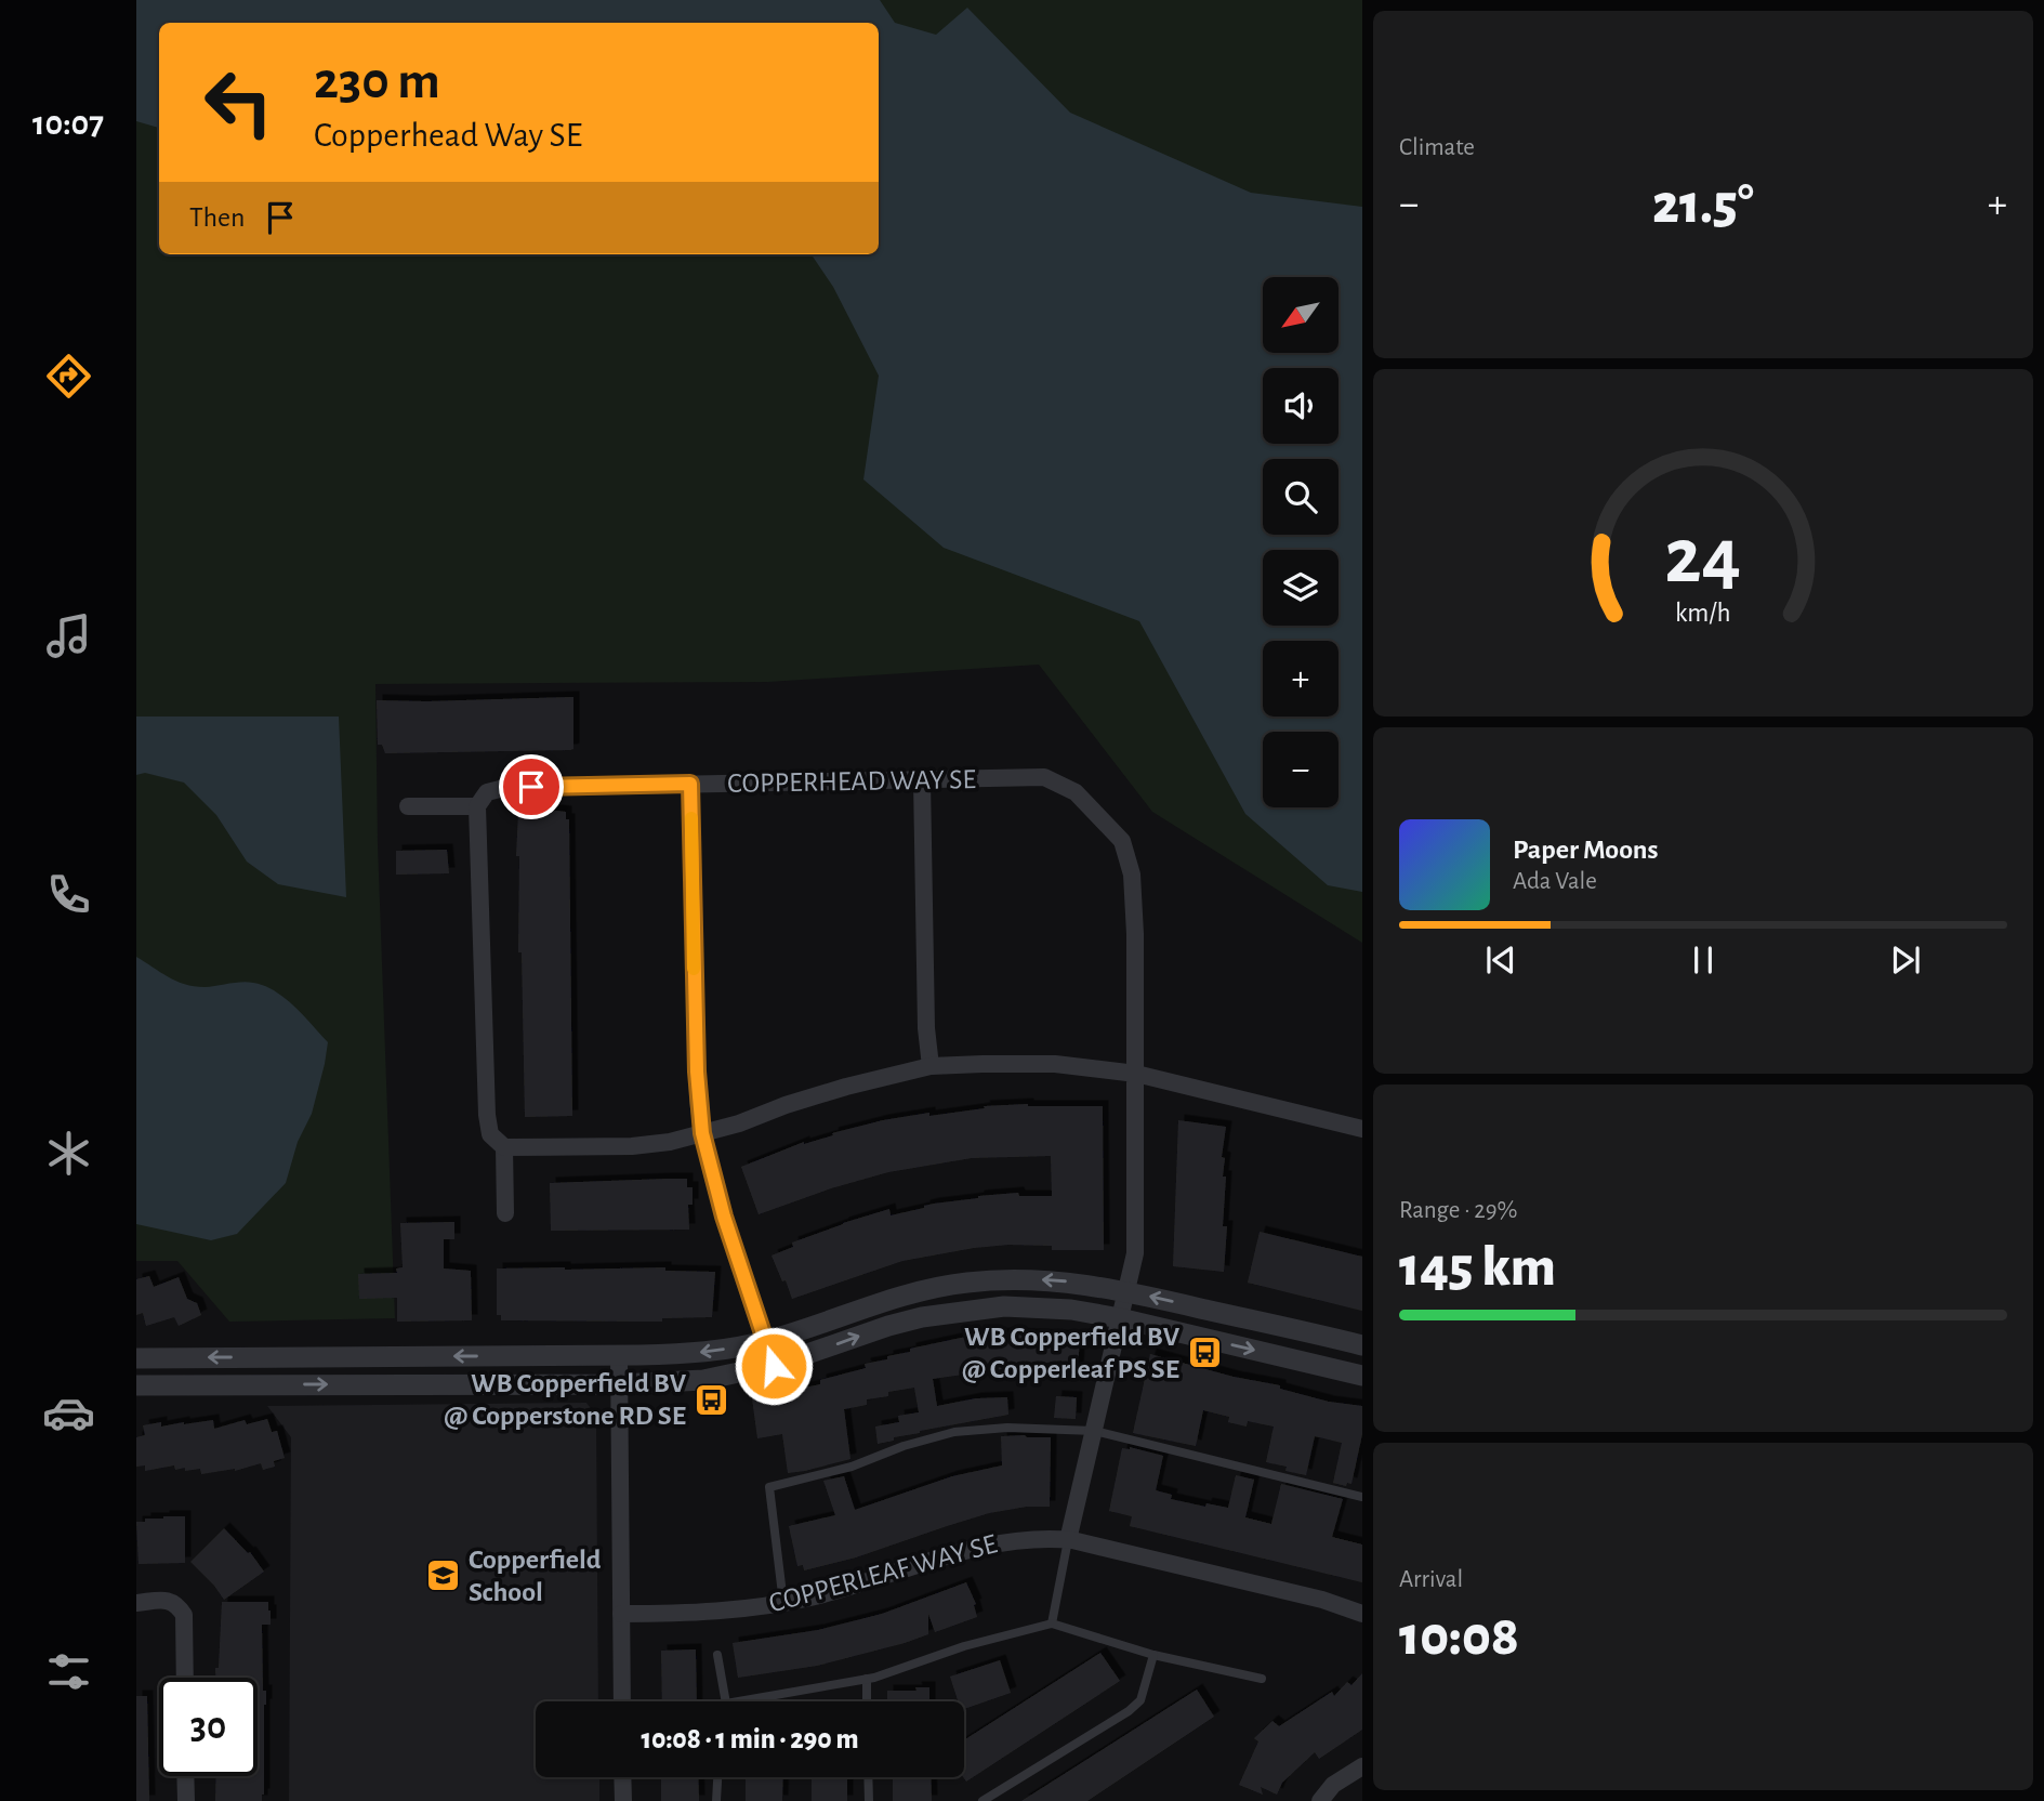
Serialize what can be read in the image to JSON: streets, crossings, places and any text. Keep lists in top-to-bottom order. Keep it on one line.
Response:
{"streets":{"street":["COPPERHEAD WAY SE","COPPERLEAF WAY SE"]},"crossings":[["COPPERHEAD WAY SE","COPPERLEAF WAY SE"]],"places":{"bus stop":["WB Copperfield BV @ Copperleaf PS SE","WB Copperfield BV @ Copperstone RD SE"],"school or university":["Copperfield School"]},"north":"bottom left","page":{"tabs":"10:07","tile":["Climate",["Range · 29%","145 km"],["Arrival","10:08"]],"turn":["230 m","Copperhead Way SE"],"heat":["−","21.5°","+"],"then":"Then","map_buttons":["+","−"],"song":["Paper Moons","Ada Vale"],"limit":"30","trip":"10:08 · 1 min · 290 m","gauge":["24","km/h"]}}
